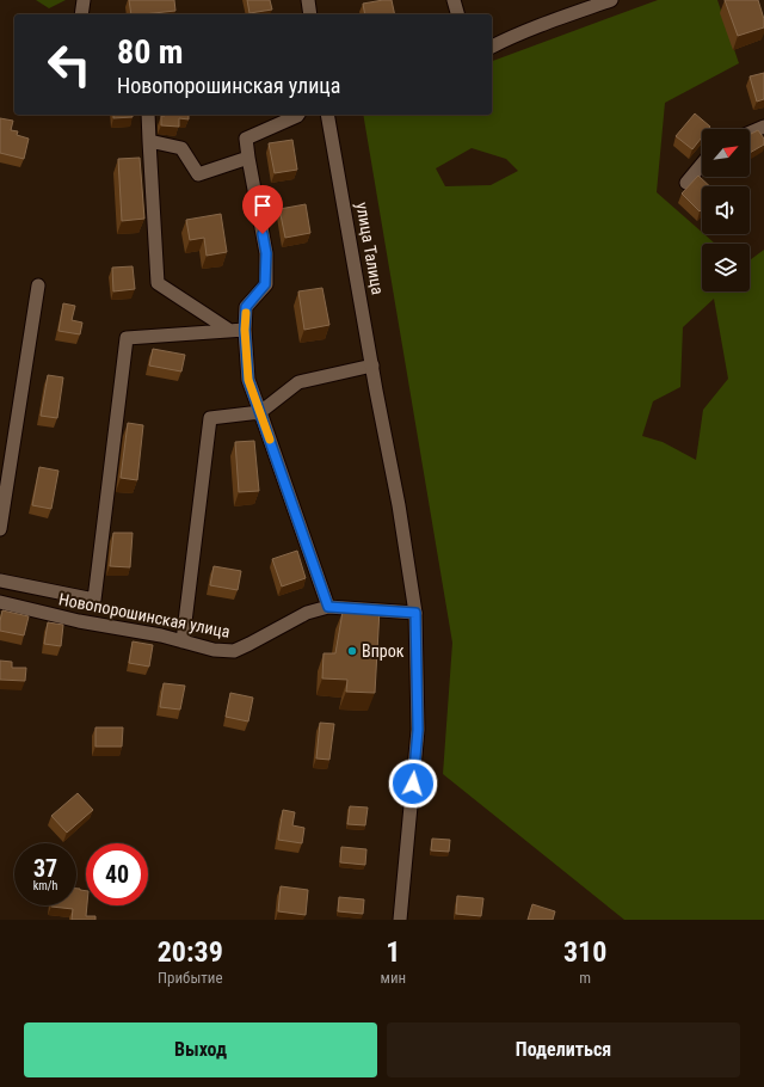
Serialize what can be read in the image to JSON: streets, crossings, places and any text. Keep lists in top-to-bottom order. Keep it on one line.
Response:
{"streets":{"street":["улица Талица","Новопорошинская улица"]},"crossings":[["улица Талица","Новопорошинская улица"]],"places":["Впрок"],"north":"top right","page":{"turn":["80 m","Новопорошинская улица"],"speed":"37 km/h","limit":"40","eta":["20:39","Прибытие","1","мин","310","m"],"buttons":["Выход","Поделиться"]}}
